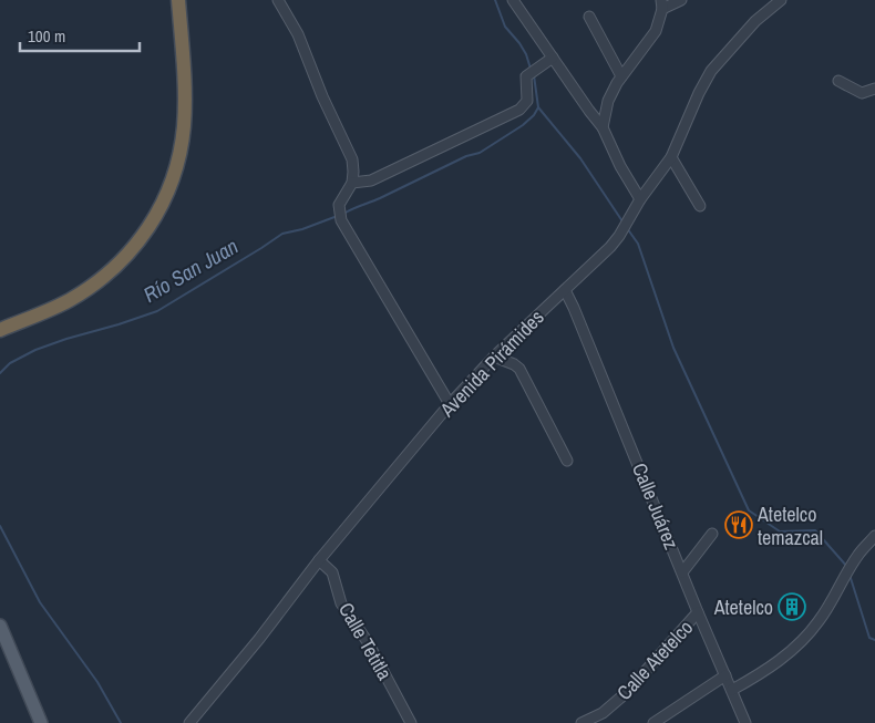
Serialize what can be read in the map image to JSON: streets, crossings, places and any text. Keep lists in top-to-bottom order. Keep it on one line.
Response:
{"streets":{"street":["Avenida Pirámides","Calle Juárez","Calle Tetitla","Calle Atetelco"]},"crossings":[["Avenida Pirámides","Calle Juárez"],["Avenida Pirámides","Calle Tetitla"],["Calle Juárez","Calle Atetelco"]],"water":["Río San Juan"],"places":{"restaurant":["Atetelco temazcal"],"building":["Atetelco"]},"scale_bar":"100 m"}
